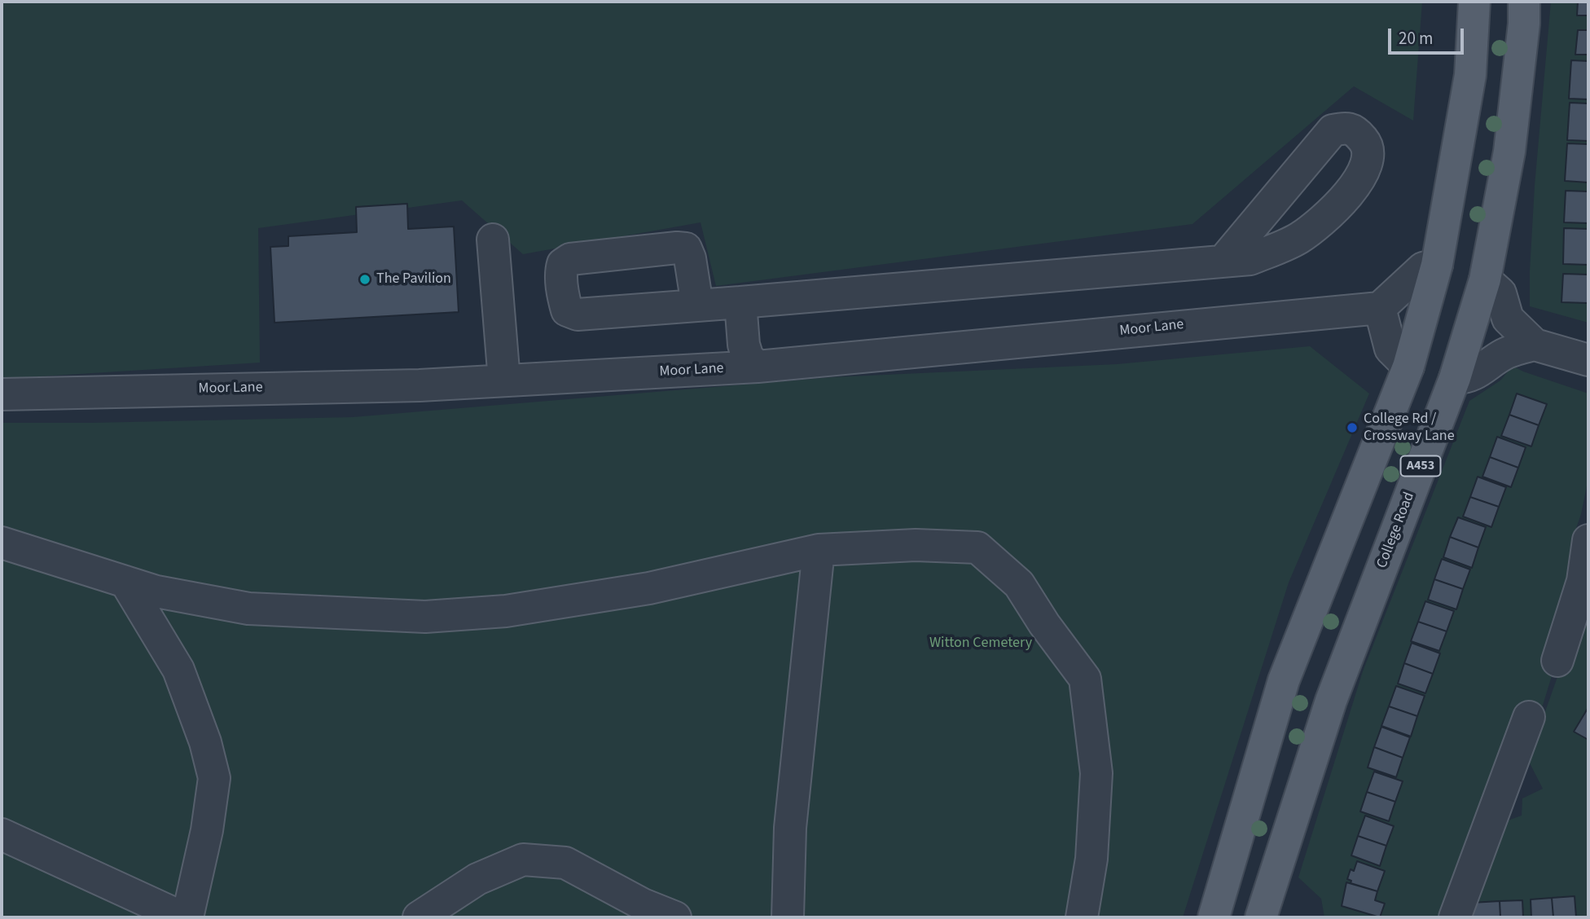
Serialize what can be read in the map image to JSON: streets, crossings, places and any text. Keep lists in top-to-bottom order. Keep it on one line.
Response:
{"streets":{"main road":["A453","College Road"],"street":["Moor Lane"]},"parks":["Witton Cemetery"],"places":["The Pavilion","College Rd / Crossway Lane"],"scale_bar":"20 m"}
